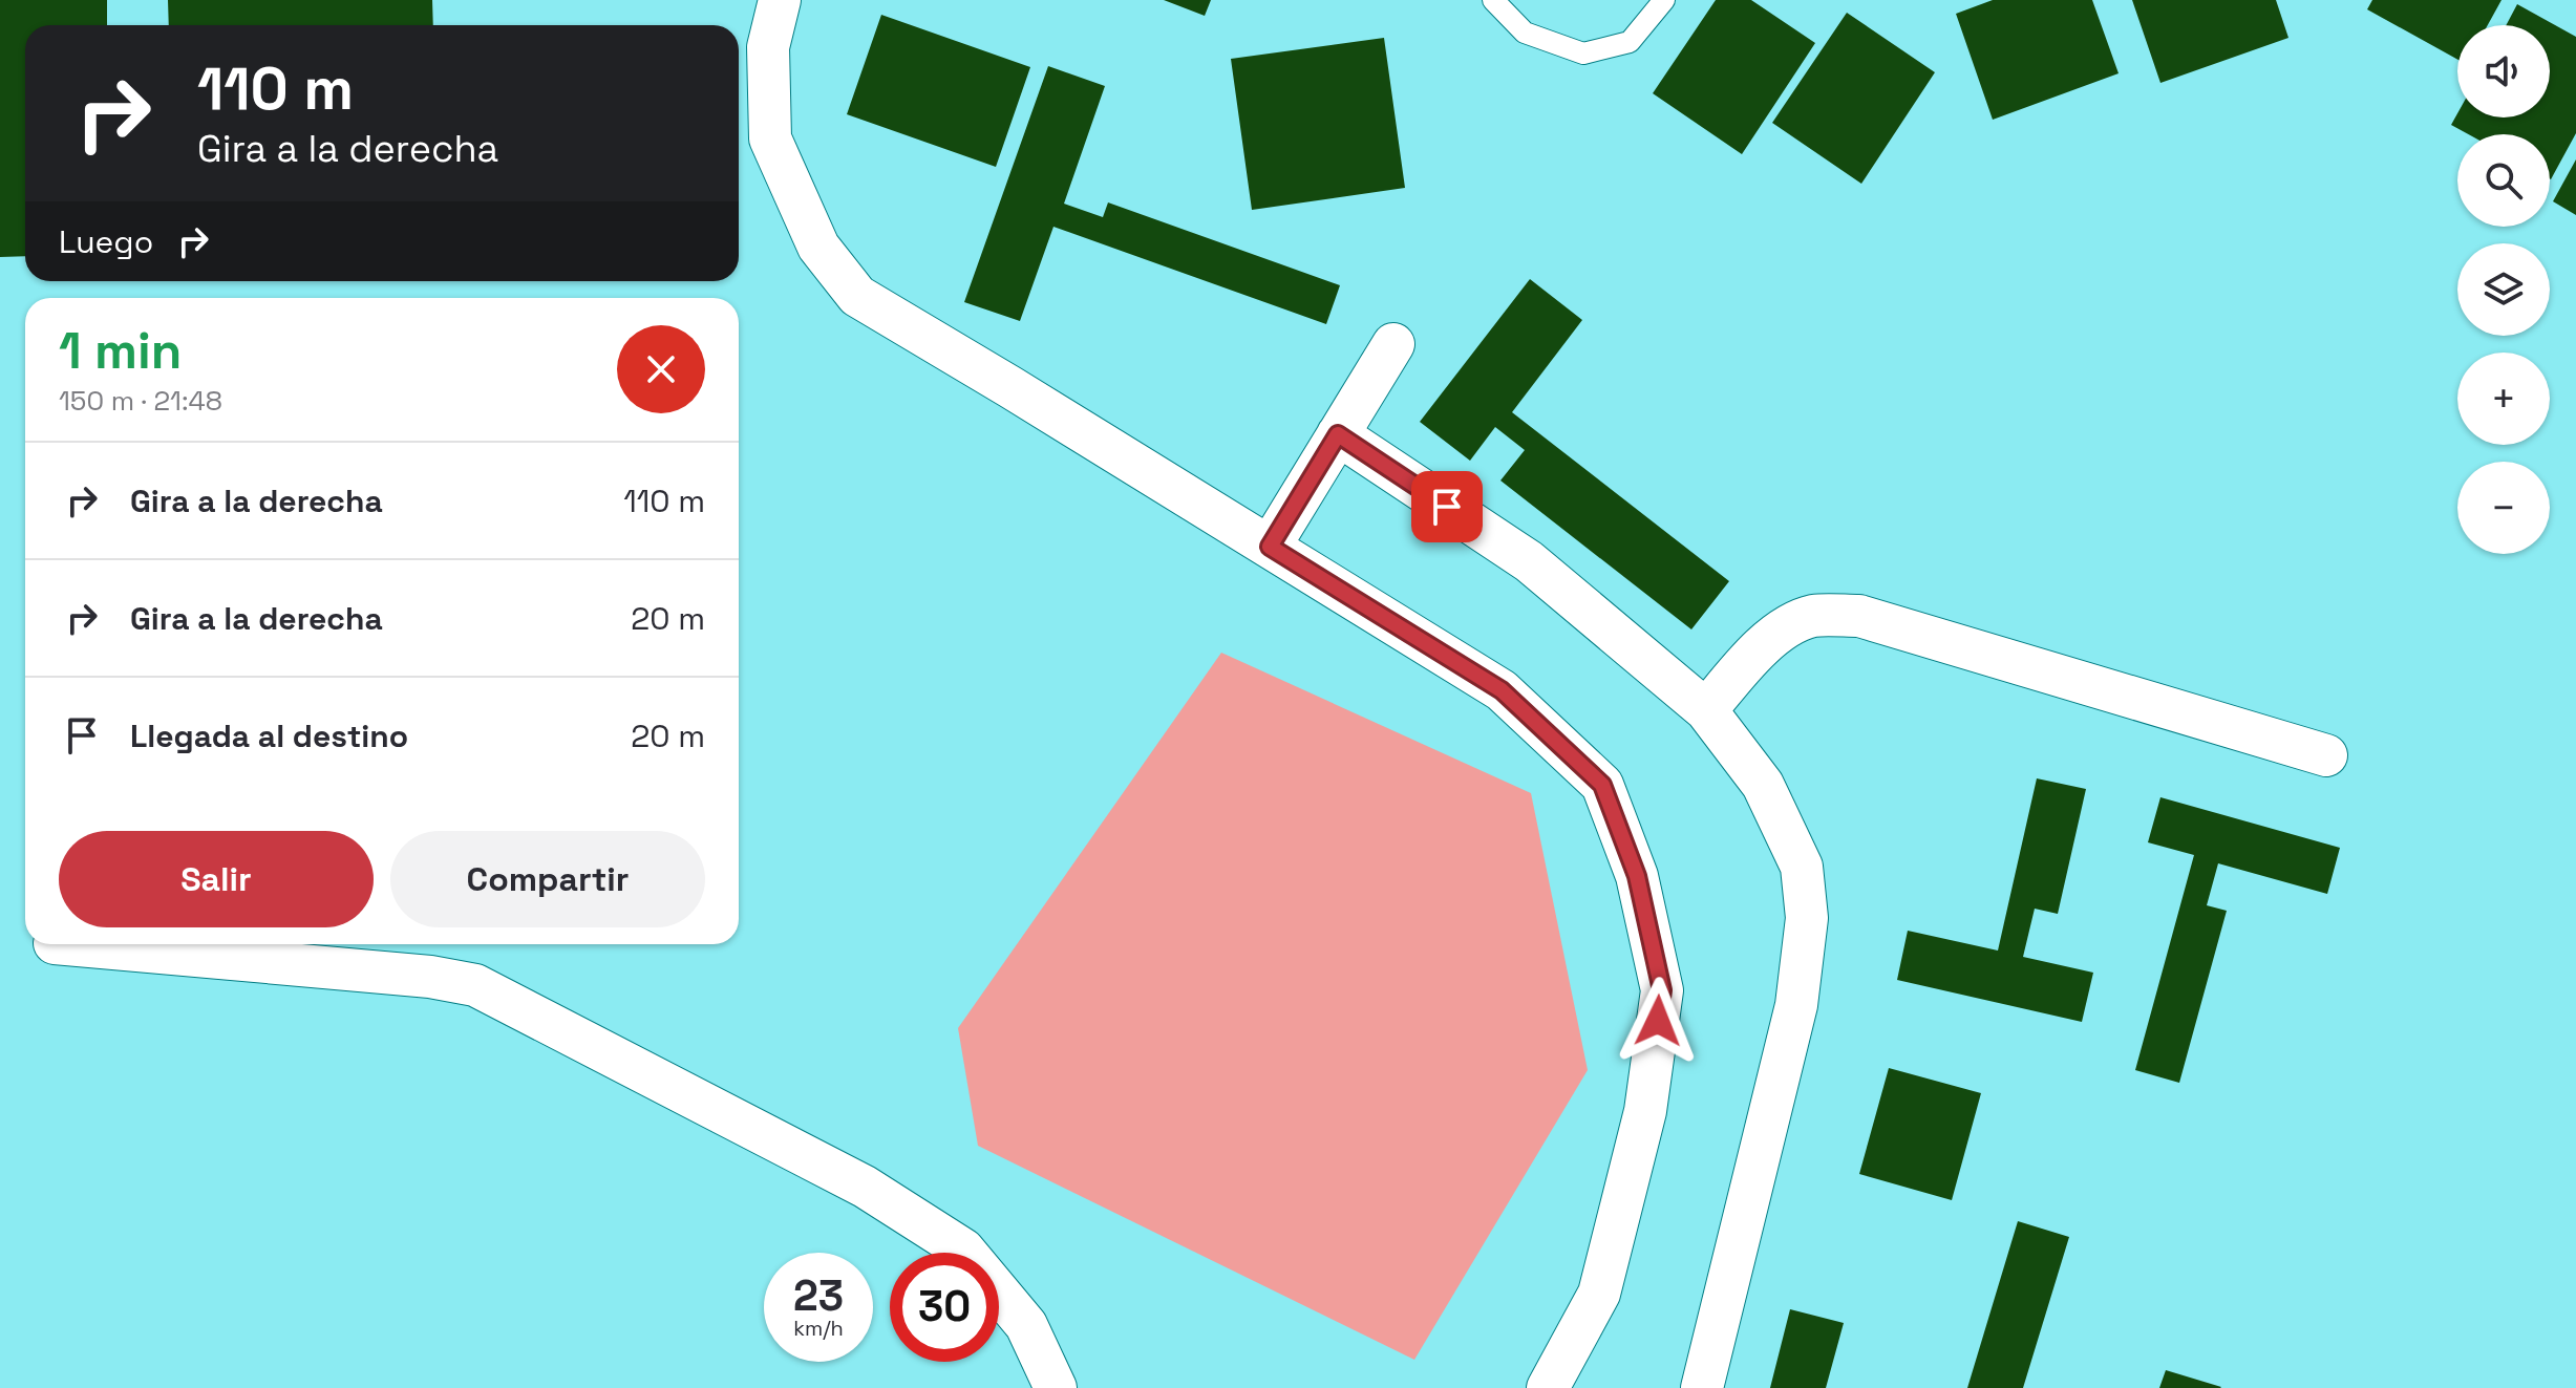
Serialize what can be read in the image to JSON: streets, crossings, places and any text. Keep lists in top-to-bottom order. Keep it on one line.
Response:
{"page":{"map_buttons":["+","−"],"turn":["110 m","Gira a la derecha"],"then":"Luego","heading":["1 min","150 m · 21:48"],"list":[{"name":"Gira a la derecha","value":"110 m"},{"name":"Gira a la derecha","value":"20 m"},{"name":"Llegada al destino","value":"20 m"}],"buttons":["Salir","Compartir"],"speed":"23 km/h","limit":"30"}}
